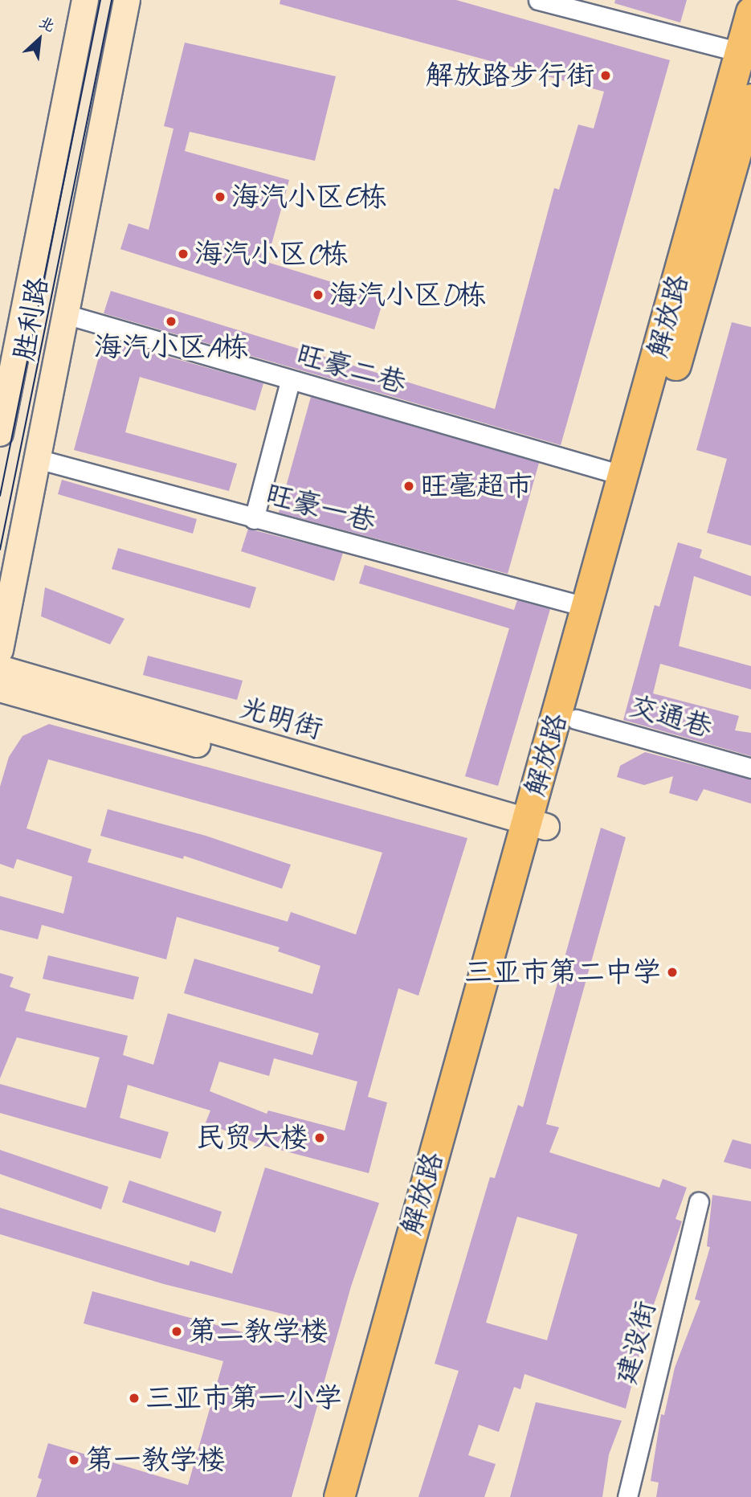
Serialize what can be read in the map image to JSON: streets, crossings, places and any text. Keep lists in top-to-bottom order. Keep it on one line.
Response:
{"streets":{"main road":["解放路","胜利路","光明街"],"street":["旺豪二巷","旺豪一巷","交通巷","建设街"]},"crossings":[["解放路","旺豪二巷"],["解放路","旺豪一巷"],["解放路","交通巷"],["解放路","光明街"],["胜利路","旺豪二巷"],["胜利路","旺豪一巷"]],"places":["解放路步行街","海汽小区E栋","海汽小区C栋","海汽小区D栋","海汽小区A栋","旺毫超市","三亚市第二中学","民贸大楼","第二教学楼","三亚市第一小学","第一教学楼"],"north":"top right"}
